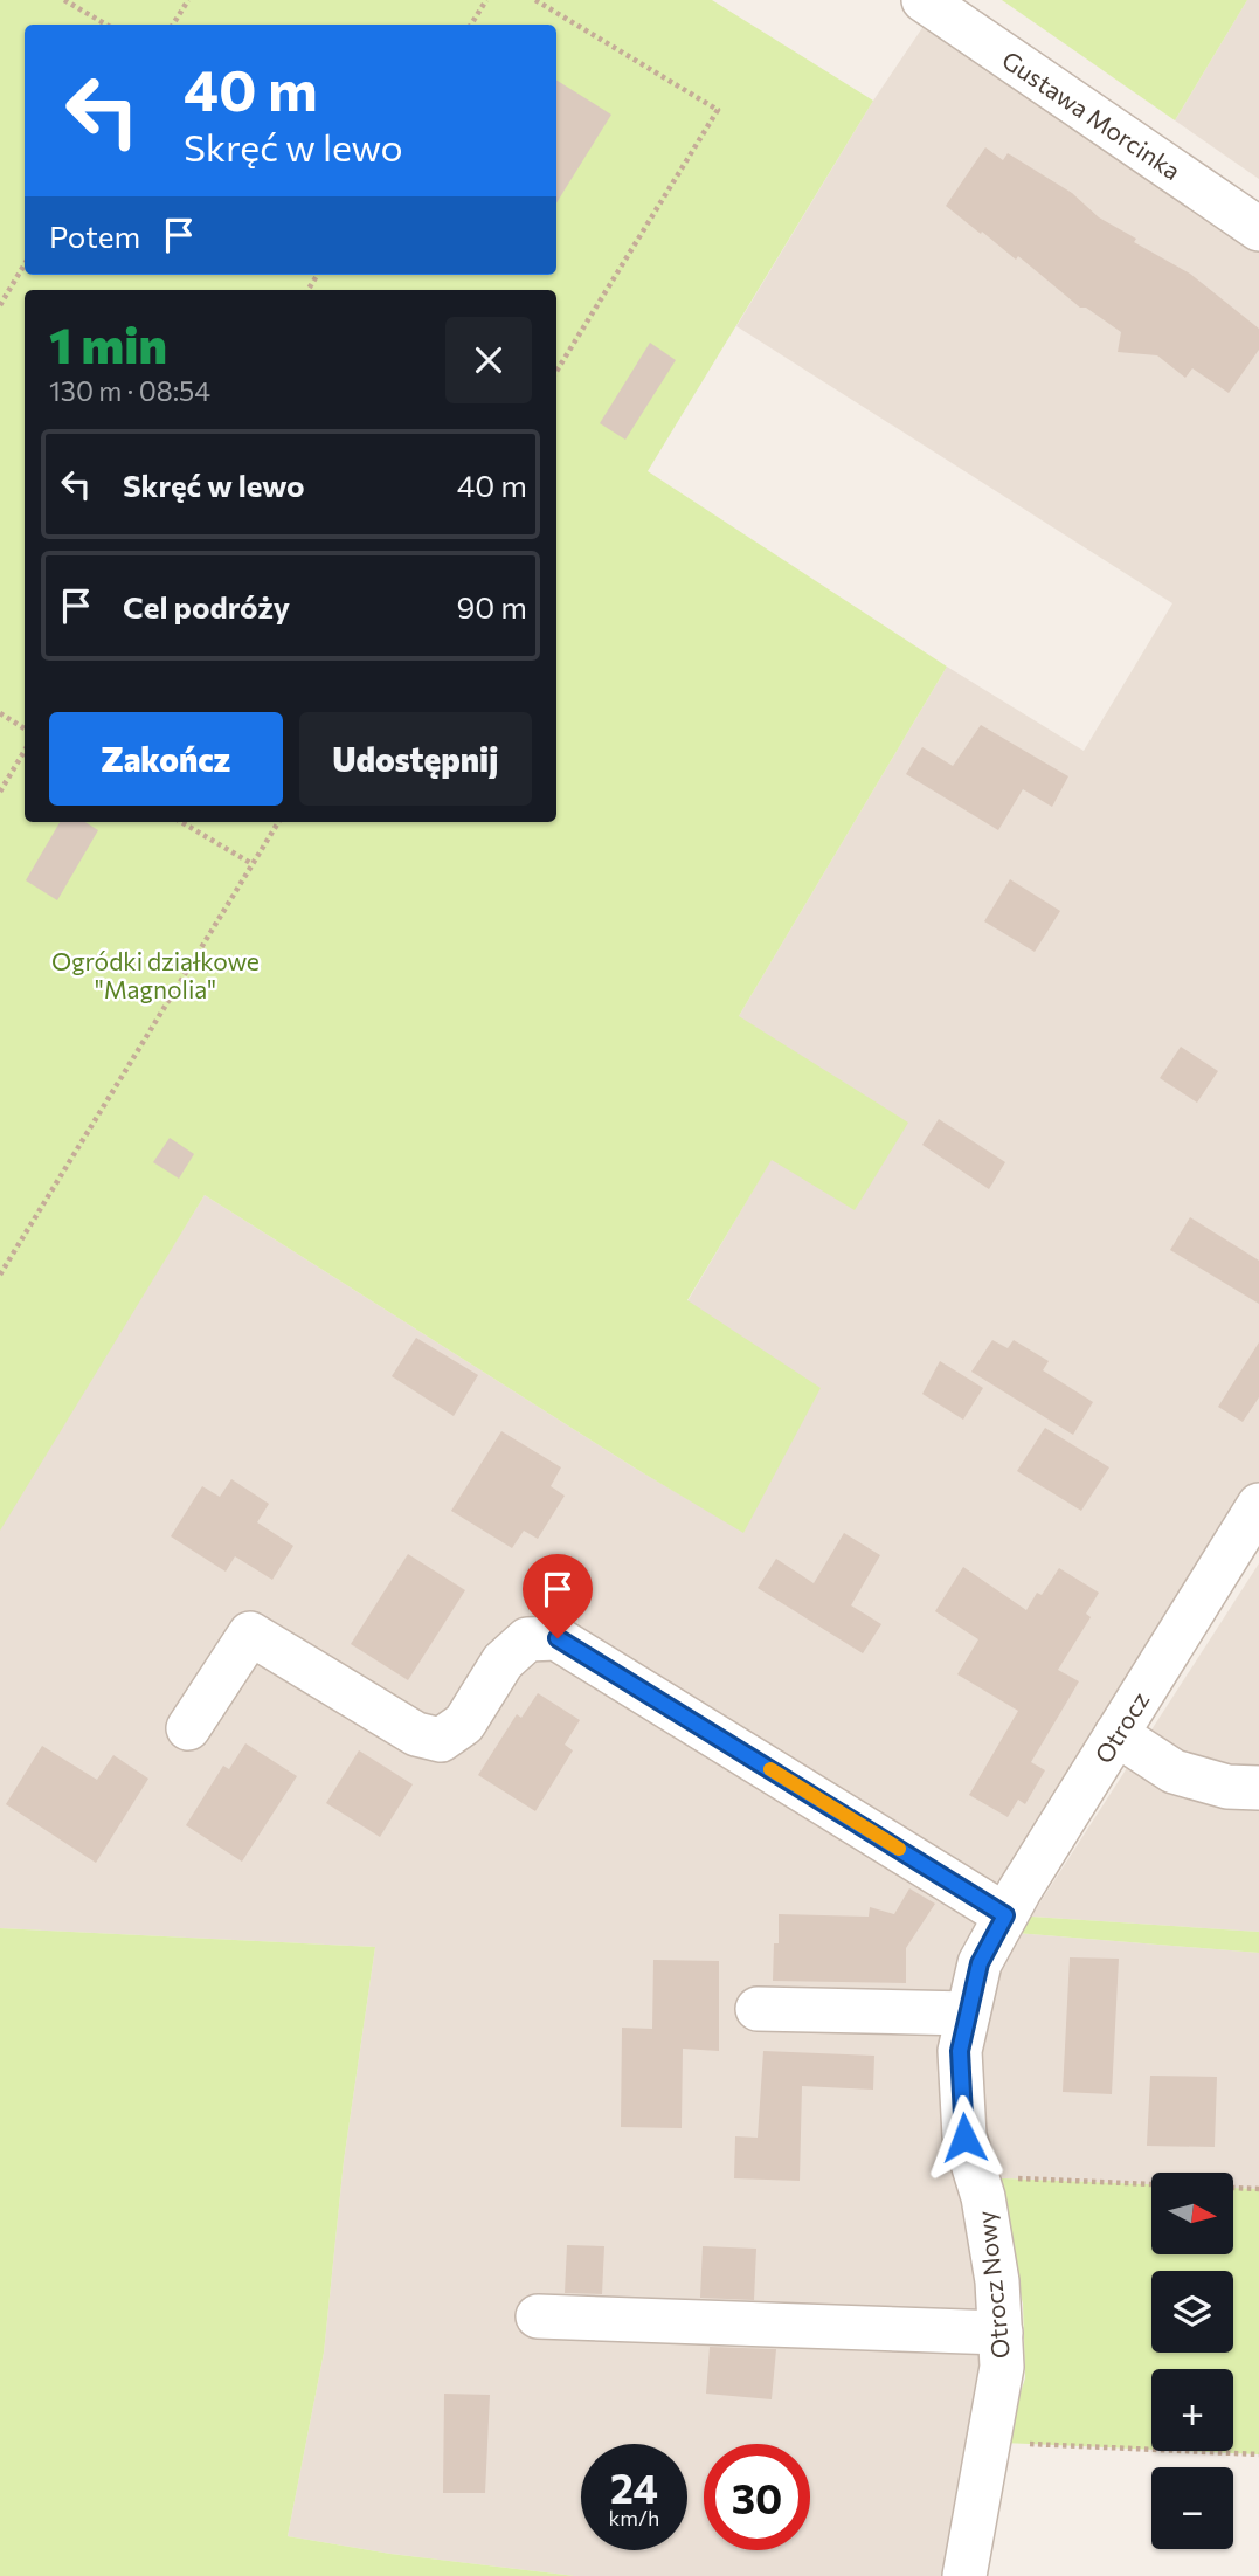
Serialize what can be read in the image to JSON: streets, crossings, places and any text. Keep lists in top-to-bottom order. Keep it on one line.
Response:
{"streets":{"street":["Gustawa Morcinka","Otrocz","Otrocz Nowy"]},"crossings":[["Otrocz","Otrocz Nowy"]],"parks":["Ogródki działkowe \"Magnolia\""],"north":"right","page":{"turn":["40 m","Skręć w lewo"],"then":"Potem","heading":["1 min","130 m · 08:54"],"list":[{"name":"Skręć w lewo","value":"40 m"},{"name":"Cel podróży","value":"90 m"}],"buttons":["Zakończ","Udostępnij"],"map_buttons":["+","−"],"speed":"24 km/h","limit":"30"}}
